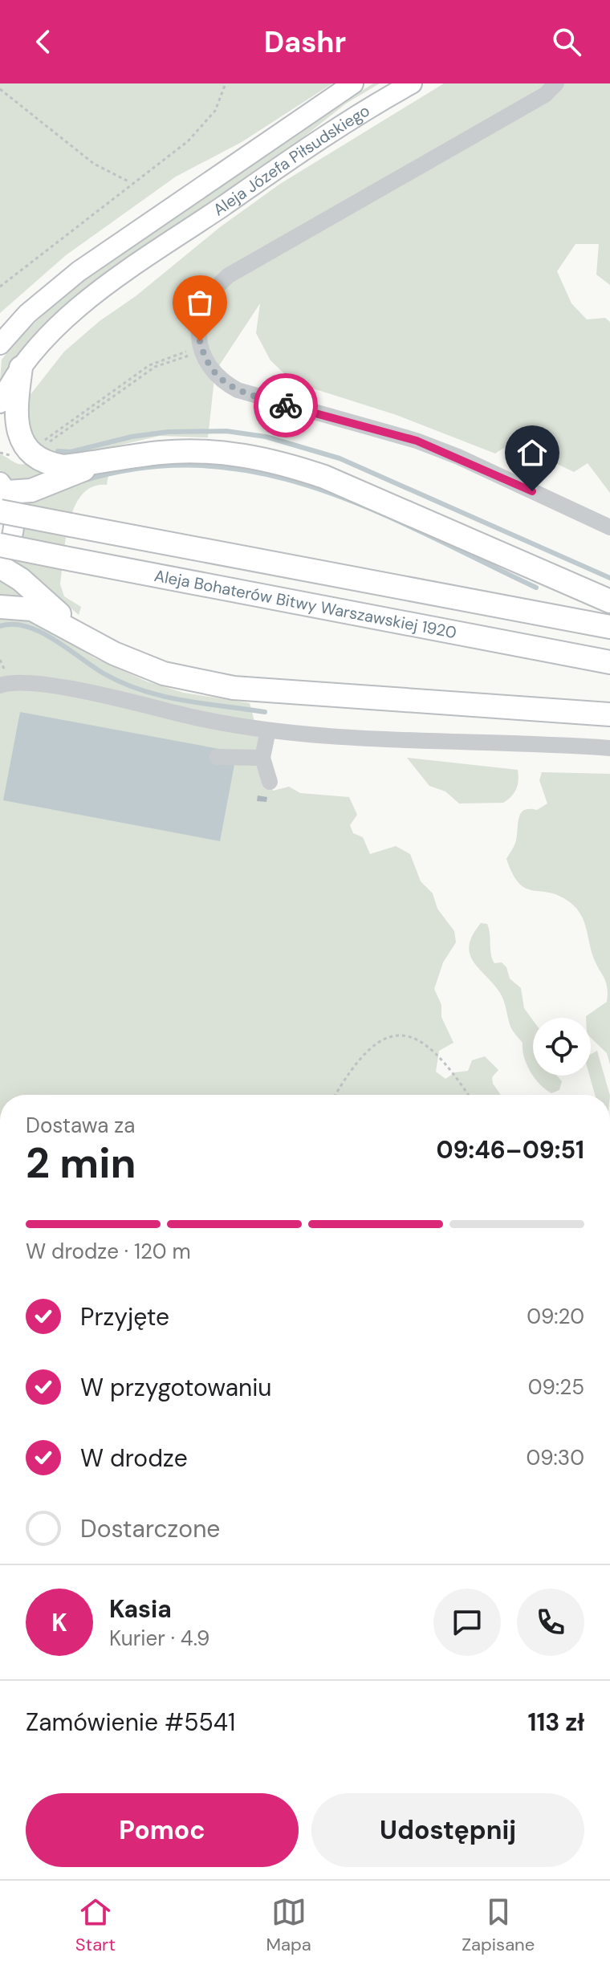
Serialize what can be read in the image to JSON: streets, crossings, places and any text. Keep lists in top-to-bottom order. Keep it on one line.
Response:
{"streets":{"highway":["Aleja Bohaterów Bitwy Warszawskiej 1920"],"main road":["Aleja Józefa Piłsudskiego"]},"page":{"header":"Dashr","heading":["2 min","Dostawa za","09:46–09:51"],"panel":["Kasia","Kurier · 4.9","Zamówienie #5541","113 zł"],"bar":"W drodze · 120 m","list":[["Przyjęte","09:20"],["W przygotowaniu","09:25"],["W drodze","09:30"],"Dostarczone"],"round":"K","buttons":["Pomoc","Udostępnij"],"tabs":["Start","Mapa","Zapisane"]}}
